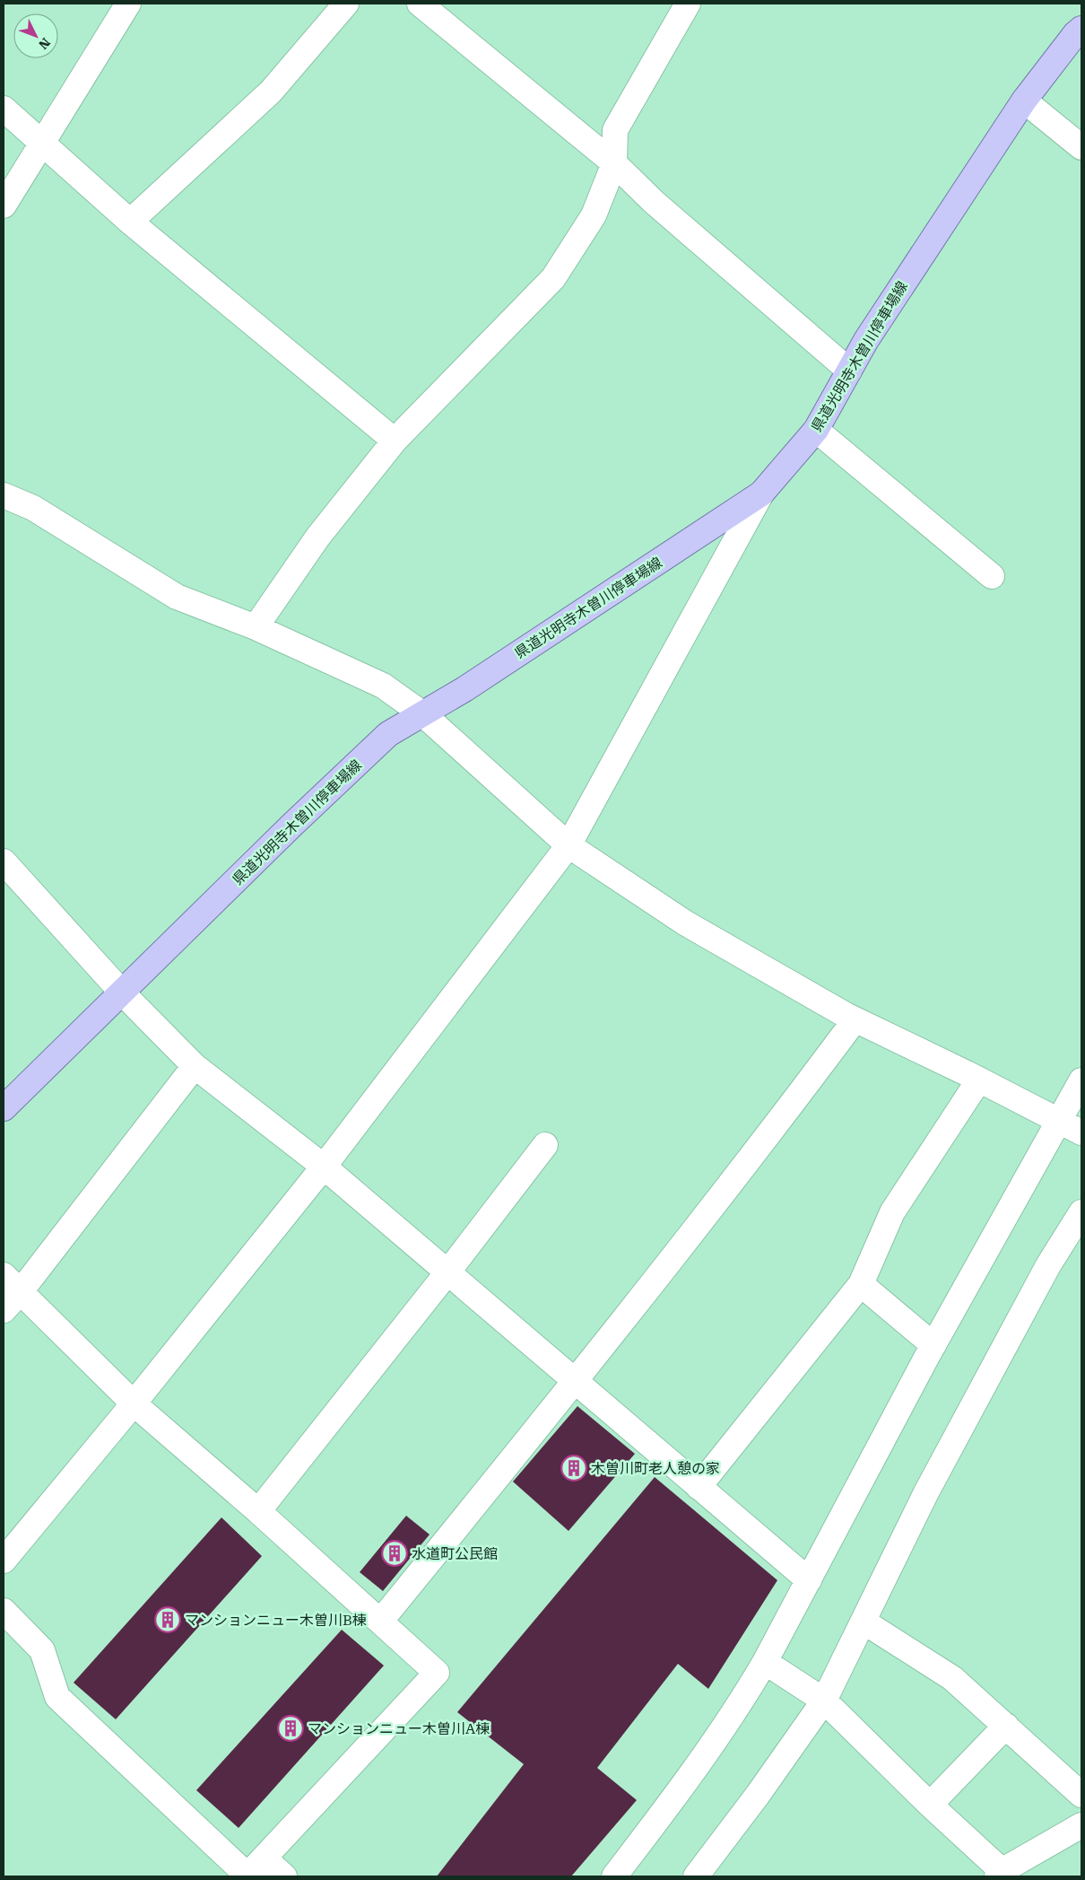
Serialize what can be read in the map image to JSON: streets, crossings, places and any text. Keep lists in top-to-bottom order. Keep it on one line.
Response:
{"streets":{"main road":["県道光明寺木曽川停車場線"]},"places":{"building":["木曽川町老人憩の家","水道町公民館","マンションニュー木曽川B棟","マンションニュー木曽川A棟"]},"north":"bottom right"}
